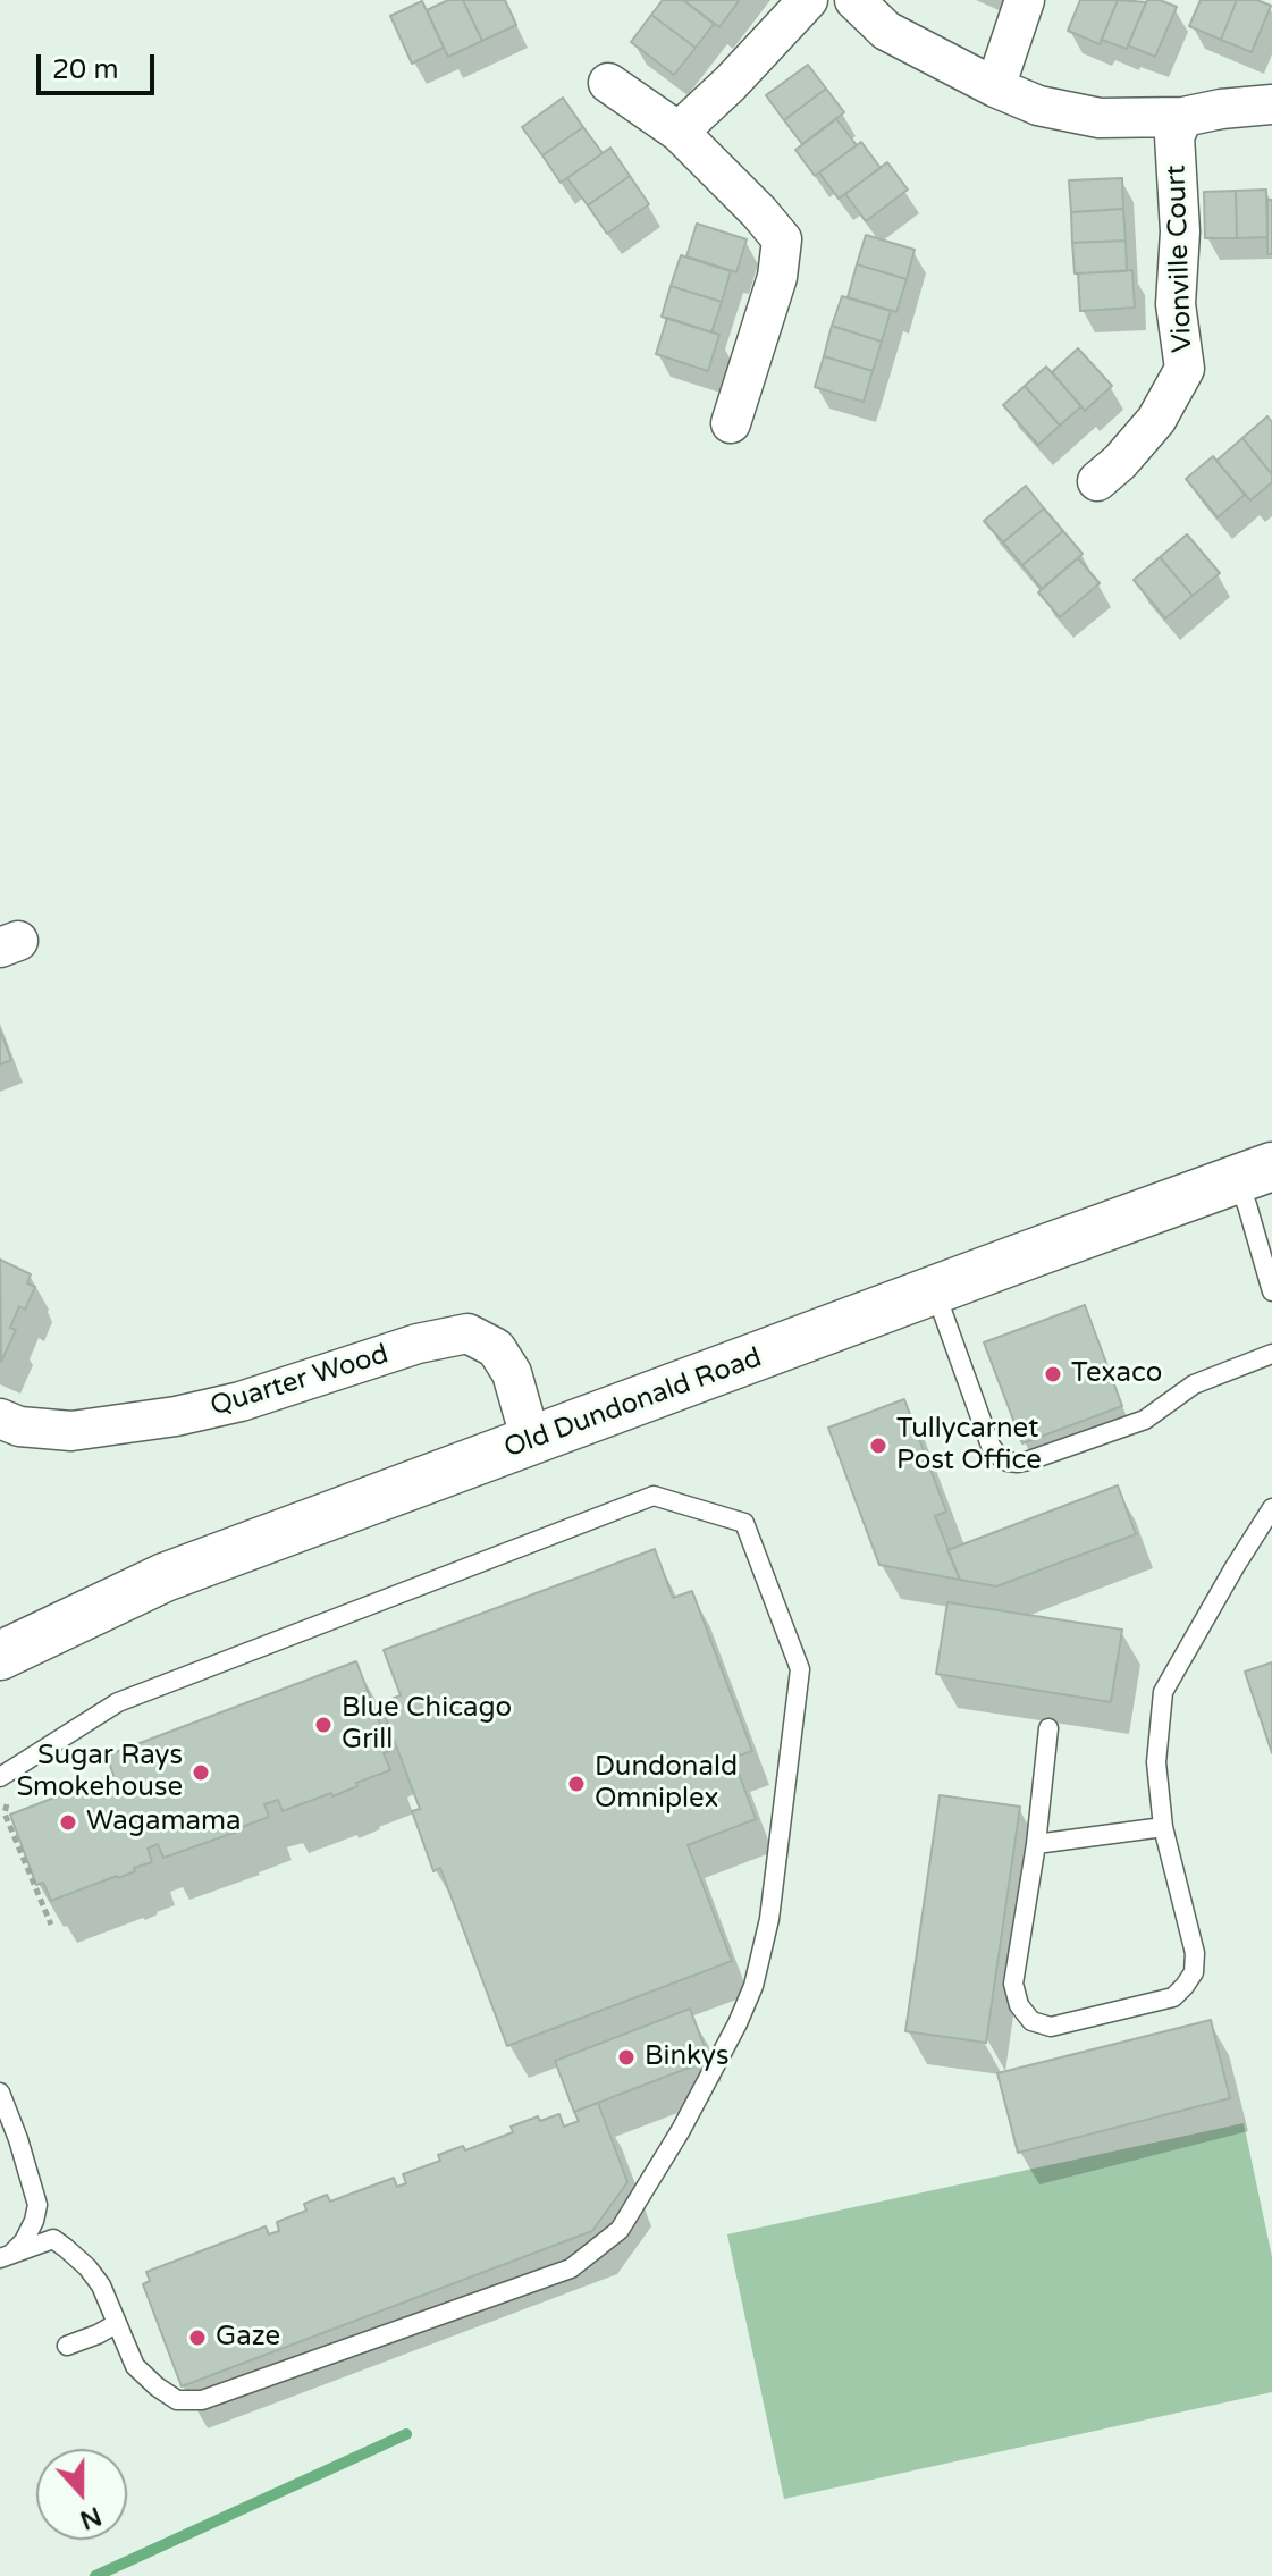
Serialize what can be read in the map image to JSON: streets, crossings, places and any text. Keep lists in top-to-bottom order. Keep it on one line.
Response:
{"streets":{"street":["Vionville Court","Quarter Wood","Old Dundonald Road"]},"crossings":[["Quarter Wood","Old Dundonald Road"]],"places":["Texaco","Tullycarnet Post Office","Blue Chicago Grill","Sugar Rays Smokehouse","Dundonald Omniplex","Wagamama","Binkys","Gaze"],"scale_bar":"20 m","north":"bottom"}
